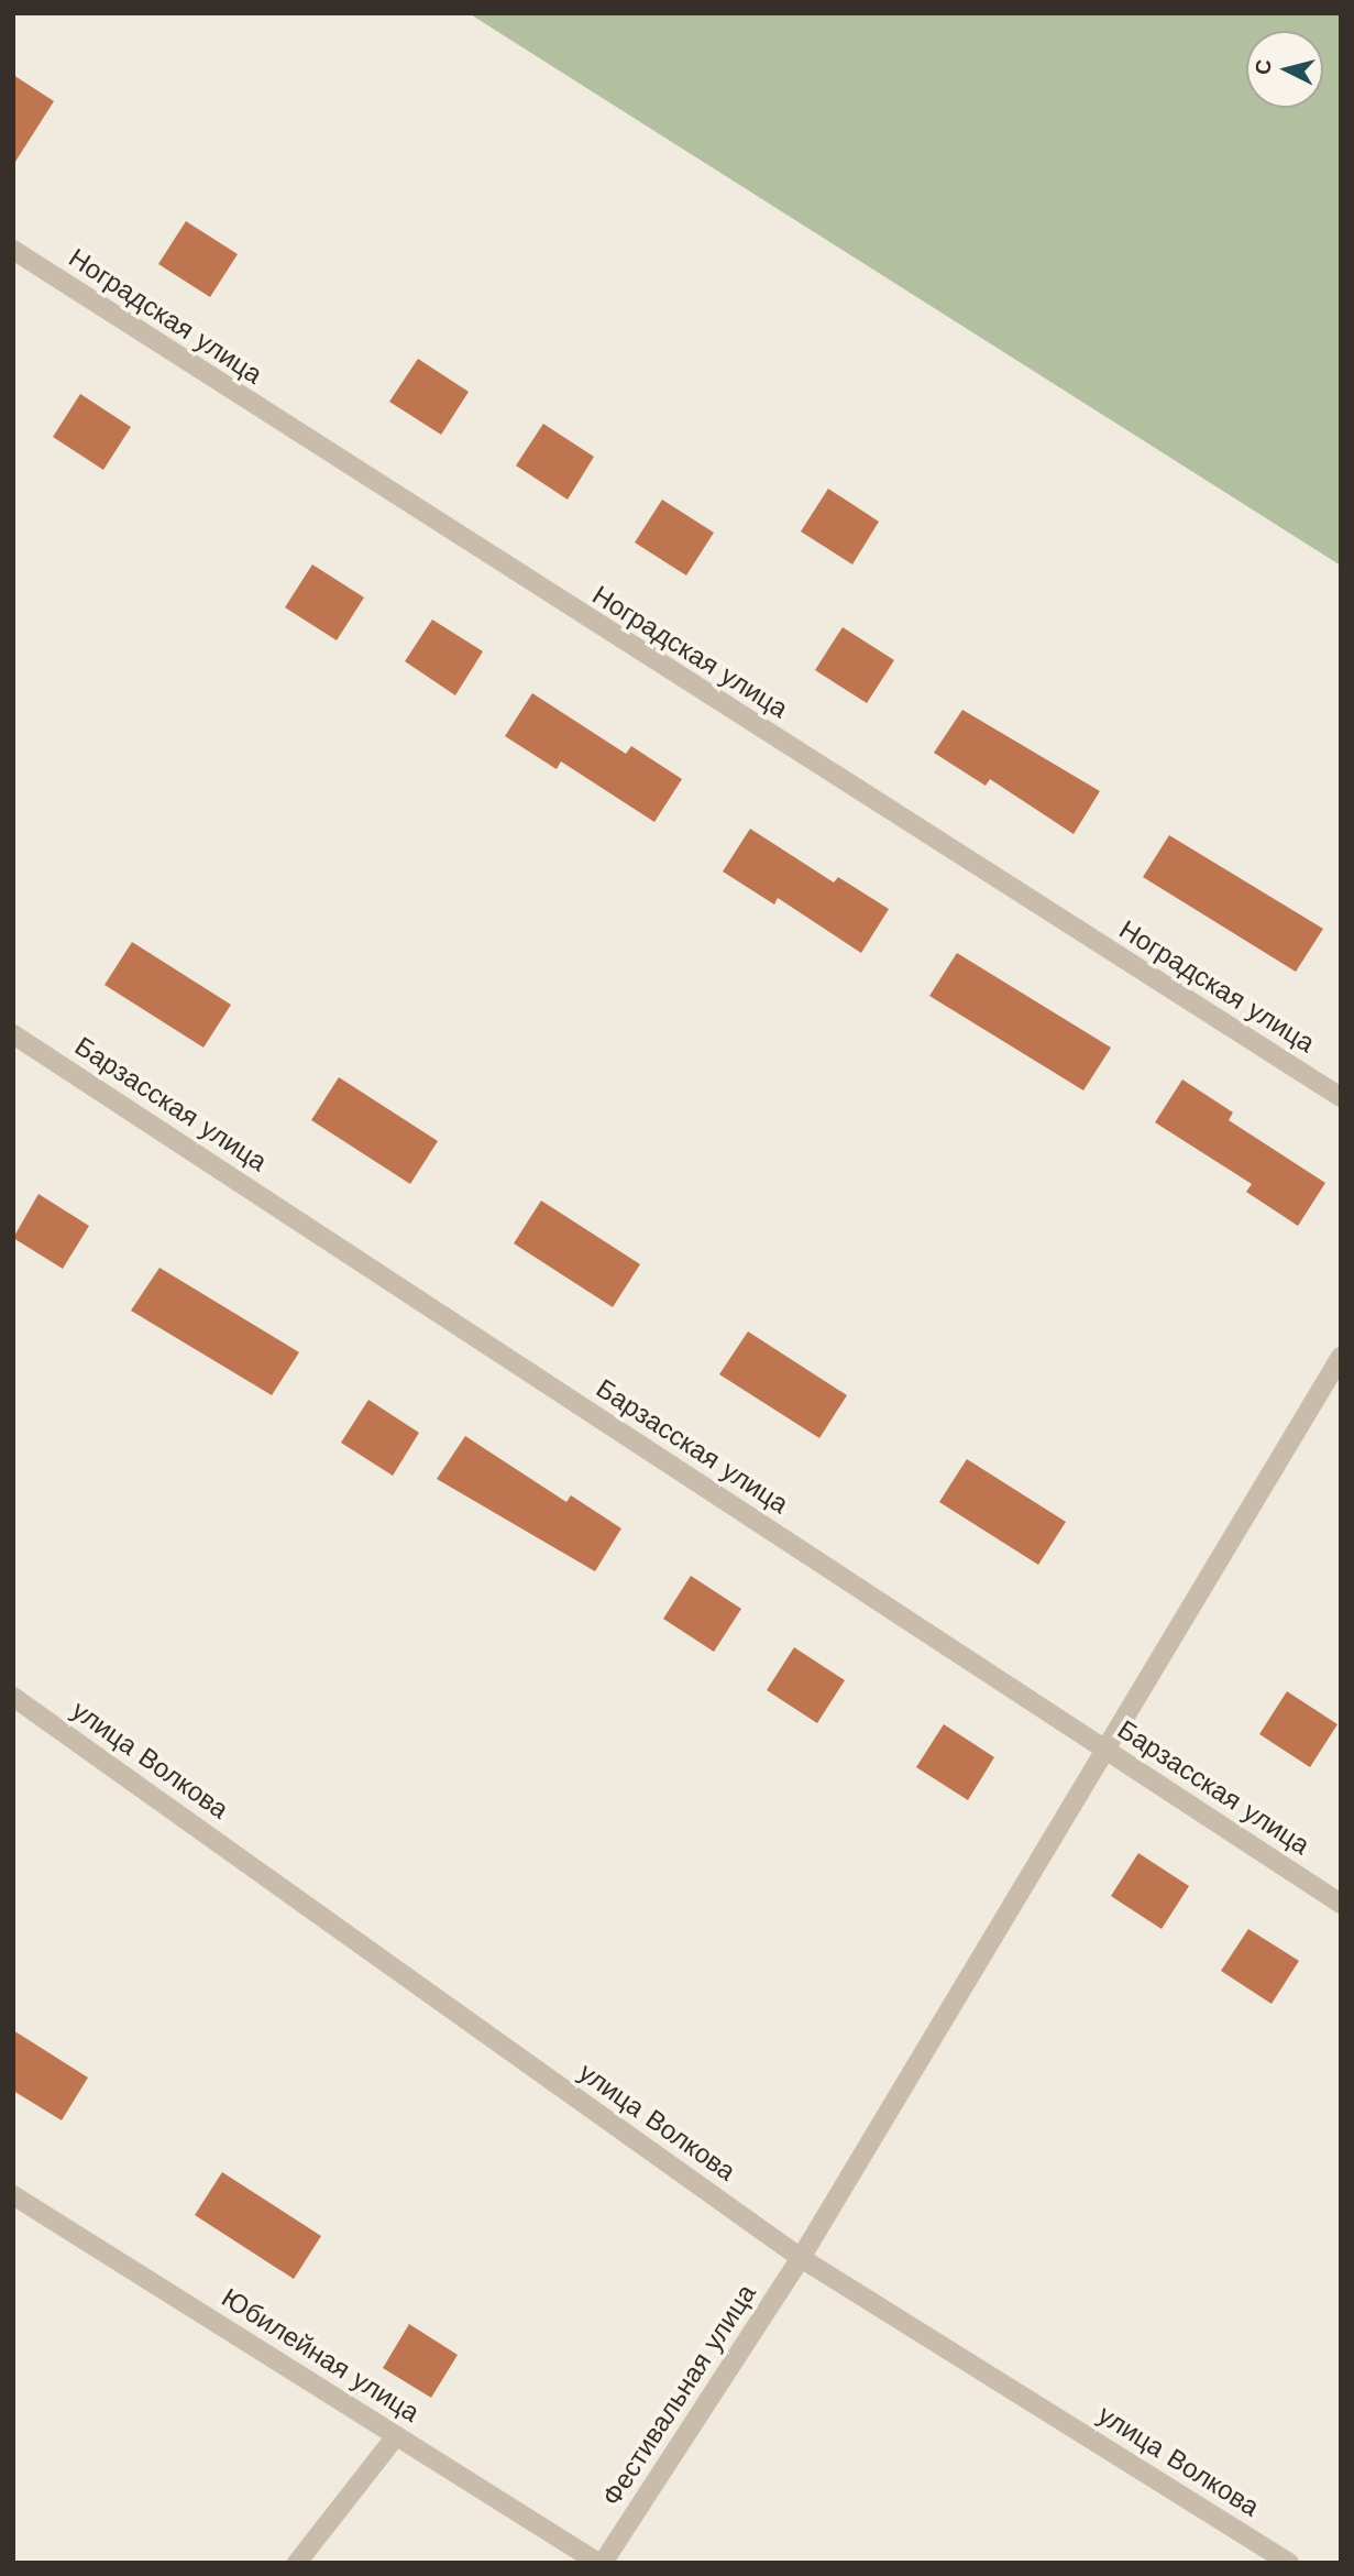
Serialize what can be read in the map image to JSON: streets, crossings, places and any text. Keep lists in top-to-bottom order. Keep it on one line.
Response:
{"streets":{"street":["Ноградская улица","Барзасская улица","улица Волкова","Юбилейная улица","Фестивальная улица"]},"crossings":[["Барзасская улица","Фестивальная улица"],["улица Волкова","Фестивальная улица"],["Юбилейная улица","Фестивальная улица"]],"north":"left"}
